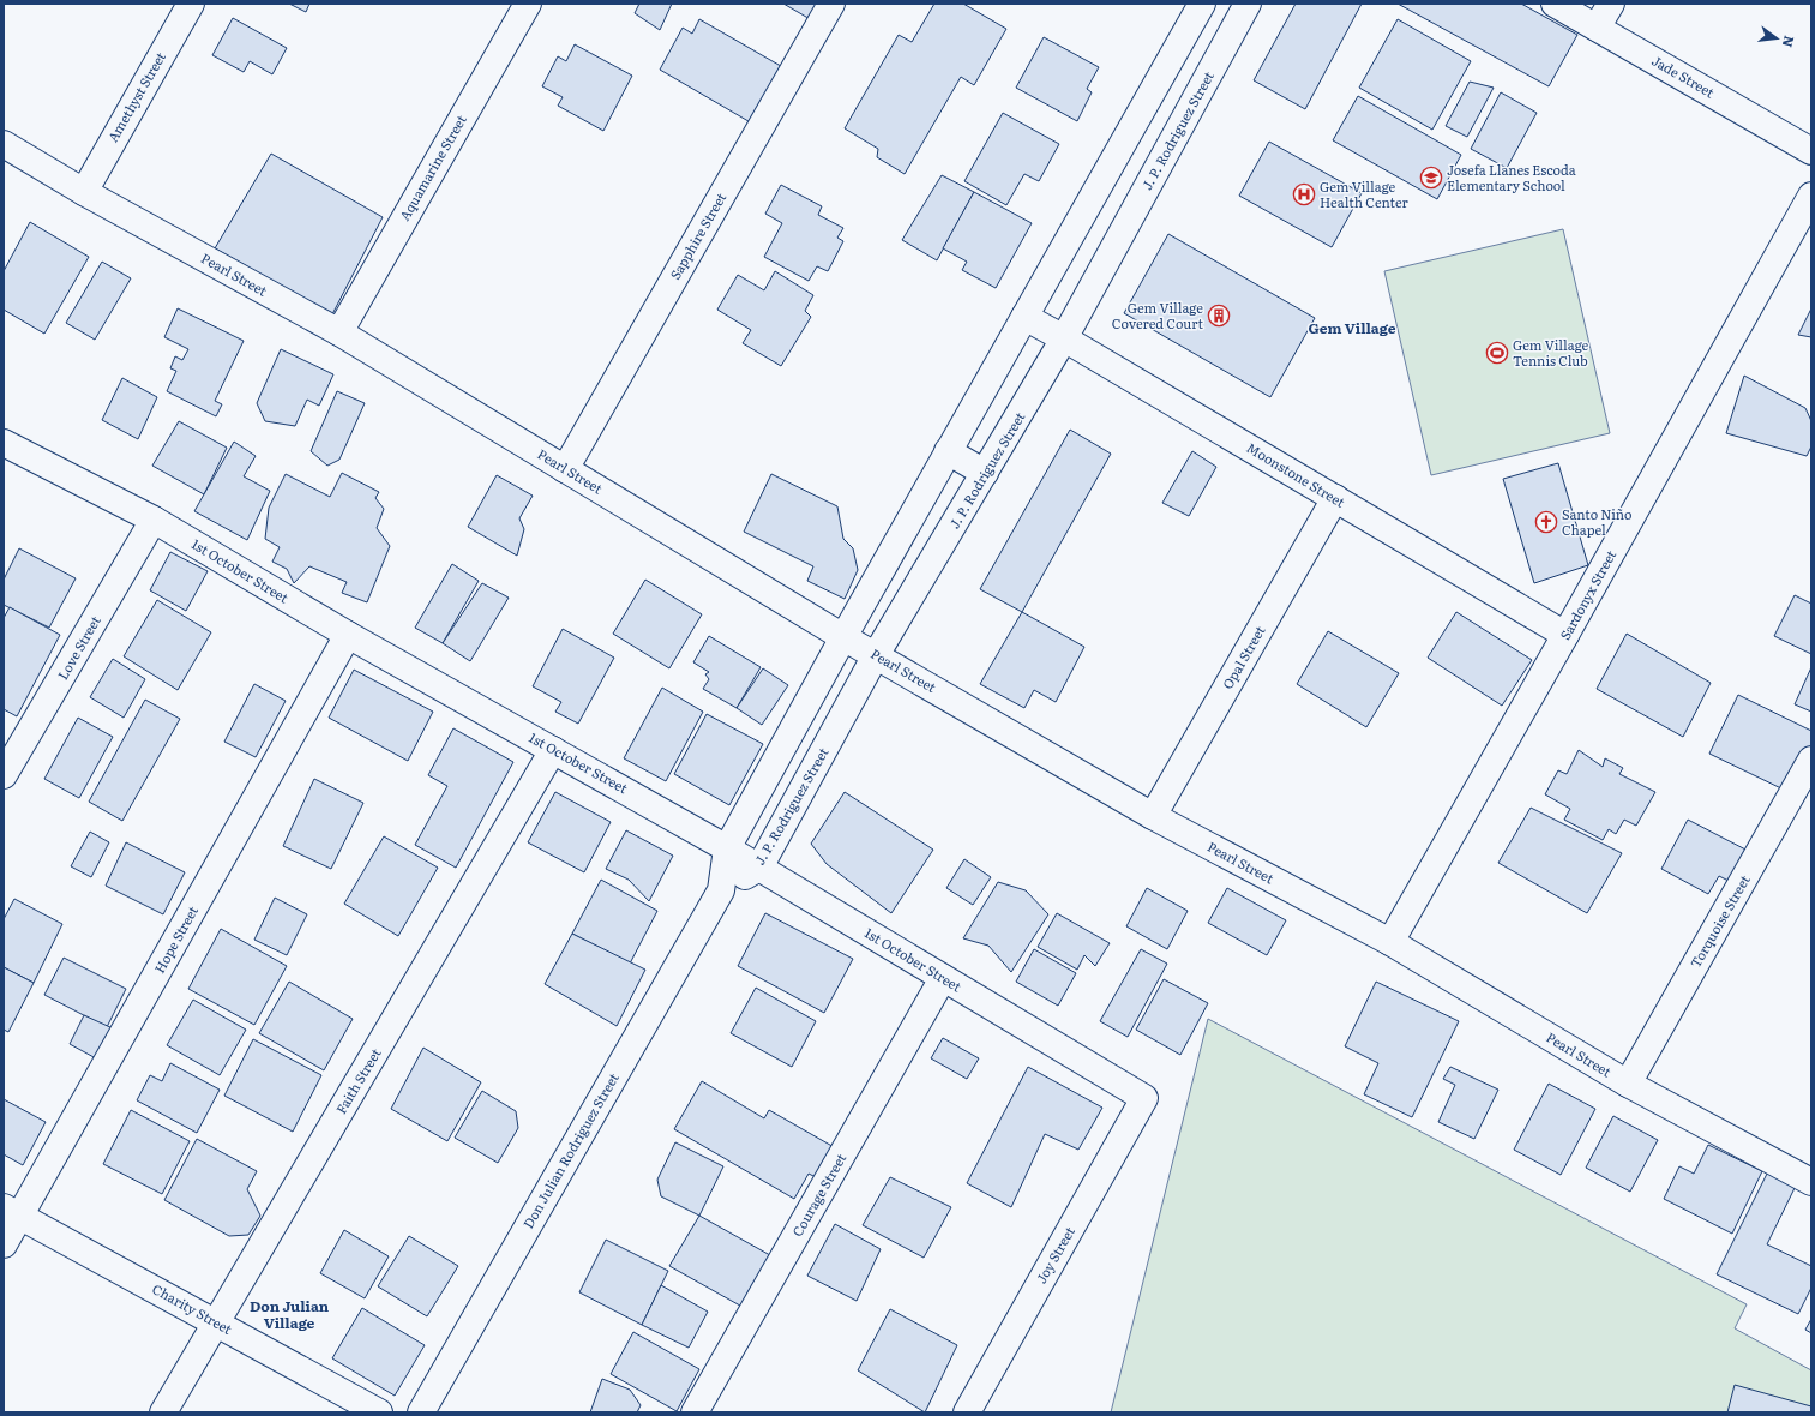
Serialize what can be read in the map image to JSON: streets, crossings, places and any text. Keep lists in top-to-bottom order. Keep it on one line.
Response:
{"streets":{"street":["Jade Street","Amethyst Street","J. P. Rodriguez Street","Aquamarine Street","Sapphire Street","Pearl Street","Moonstone Street","1st October Street","Sardonyx Street","Love Street","Opal Street","Torquoise Street","Hope Street","Faith Street","Don Julian Rodriguez Street","Courage Street","Joy Street","Charity Street"]},"crossings":[["Amethyst Street","Pearl Street"],["J. P. Rodriguez Street","Pearl Street"],["J. P. Rodriguez Street","Moonstone Street"],["J. P. Rodriguez Street","1st October Street"],["J. P. Rodriguez Street","Don Julian Rodriguez Street"],["Aquamarine Street","Pearl Street"],["Sapphire Street","Pearl Street"],["Pearl Street","Sardonyx Street"],["Pearl Street","Opal Street"],["Pearl Street","Torquoise Street"],["Moonstone Street","Sardonyx Street"],["Moonstone Street","Opal Street"],["1st October Street","Love Street"],["1st October Street","Hope Street"],["1st October Street","Faith Street"],["1st October Street","Courage Street"],["1st October Street","Joy Street"],["Hope Street","Charity Street"],["Faith Street","Charity Street"]],"districts":["Gem Village","Don Julian Village"],"places":{"school or university":["Josefa Llanes Escoda Elementary School"],"hospital":["Gem Village Health Center"],"building":["Gem Village Covered Court"],"sports":["Gem Village Tennis Club"],"church":["Santo Niño Chapel"]},"north":"right"}
